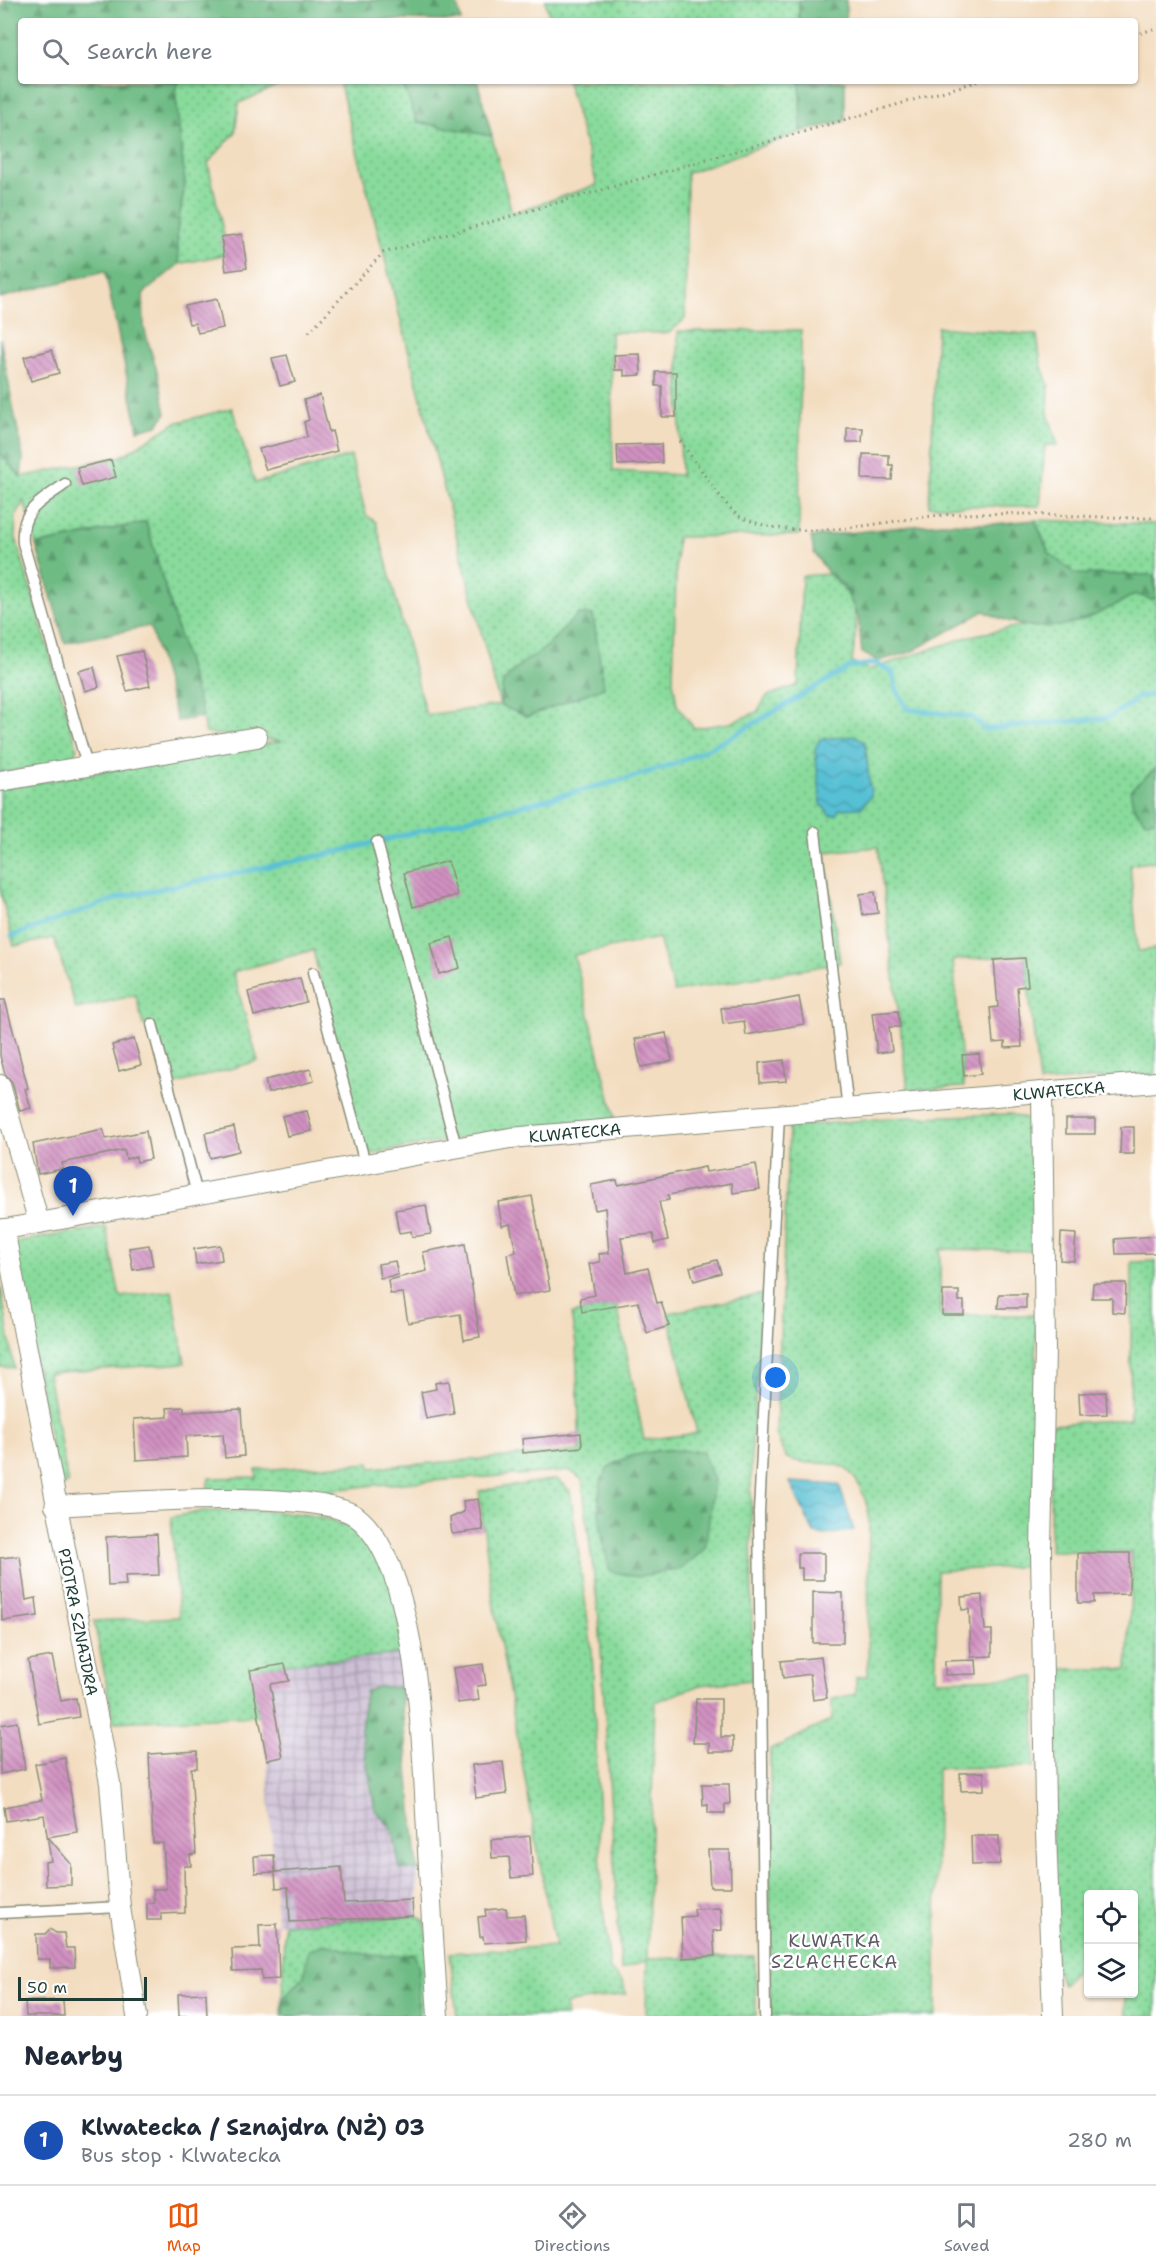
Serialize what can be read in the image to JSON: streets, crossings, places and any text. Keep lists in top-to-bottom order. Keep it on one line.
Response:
{"streets":{"street":["KLWATECKA","PIOTRA SZNAJDRA"]},"crossings":[["KLWATECKA","PIOTRA SZNAJDRA"]],"districts":["KLWATKA SZLACHECKA"],"scale_bar":"50 m","page":{"search":"Search here","pins":"1","scale":"50 m","heading":"Nearby","list":[{"mark":"1","name":"Klwatecka / Sznajdra (NŻ) 03","note":"Bus stop · Klwatecka","value":"280 m"}],"nav":["Map","Directions","Saved"]}}
